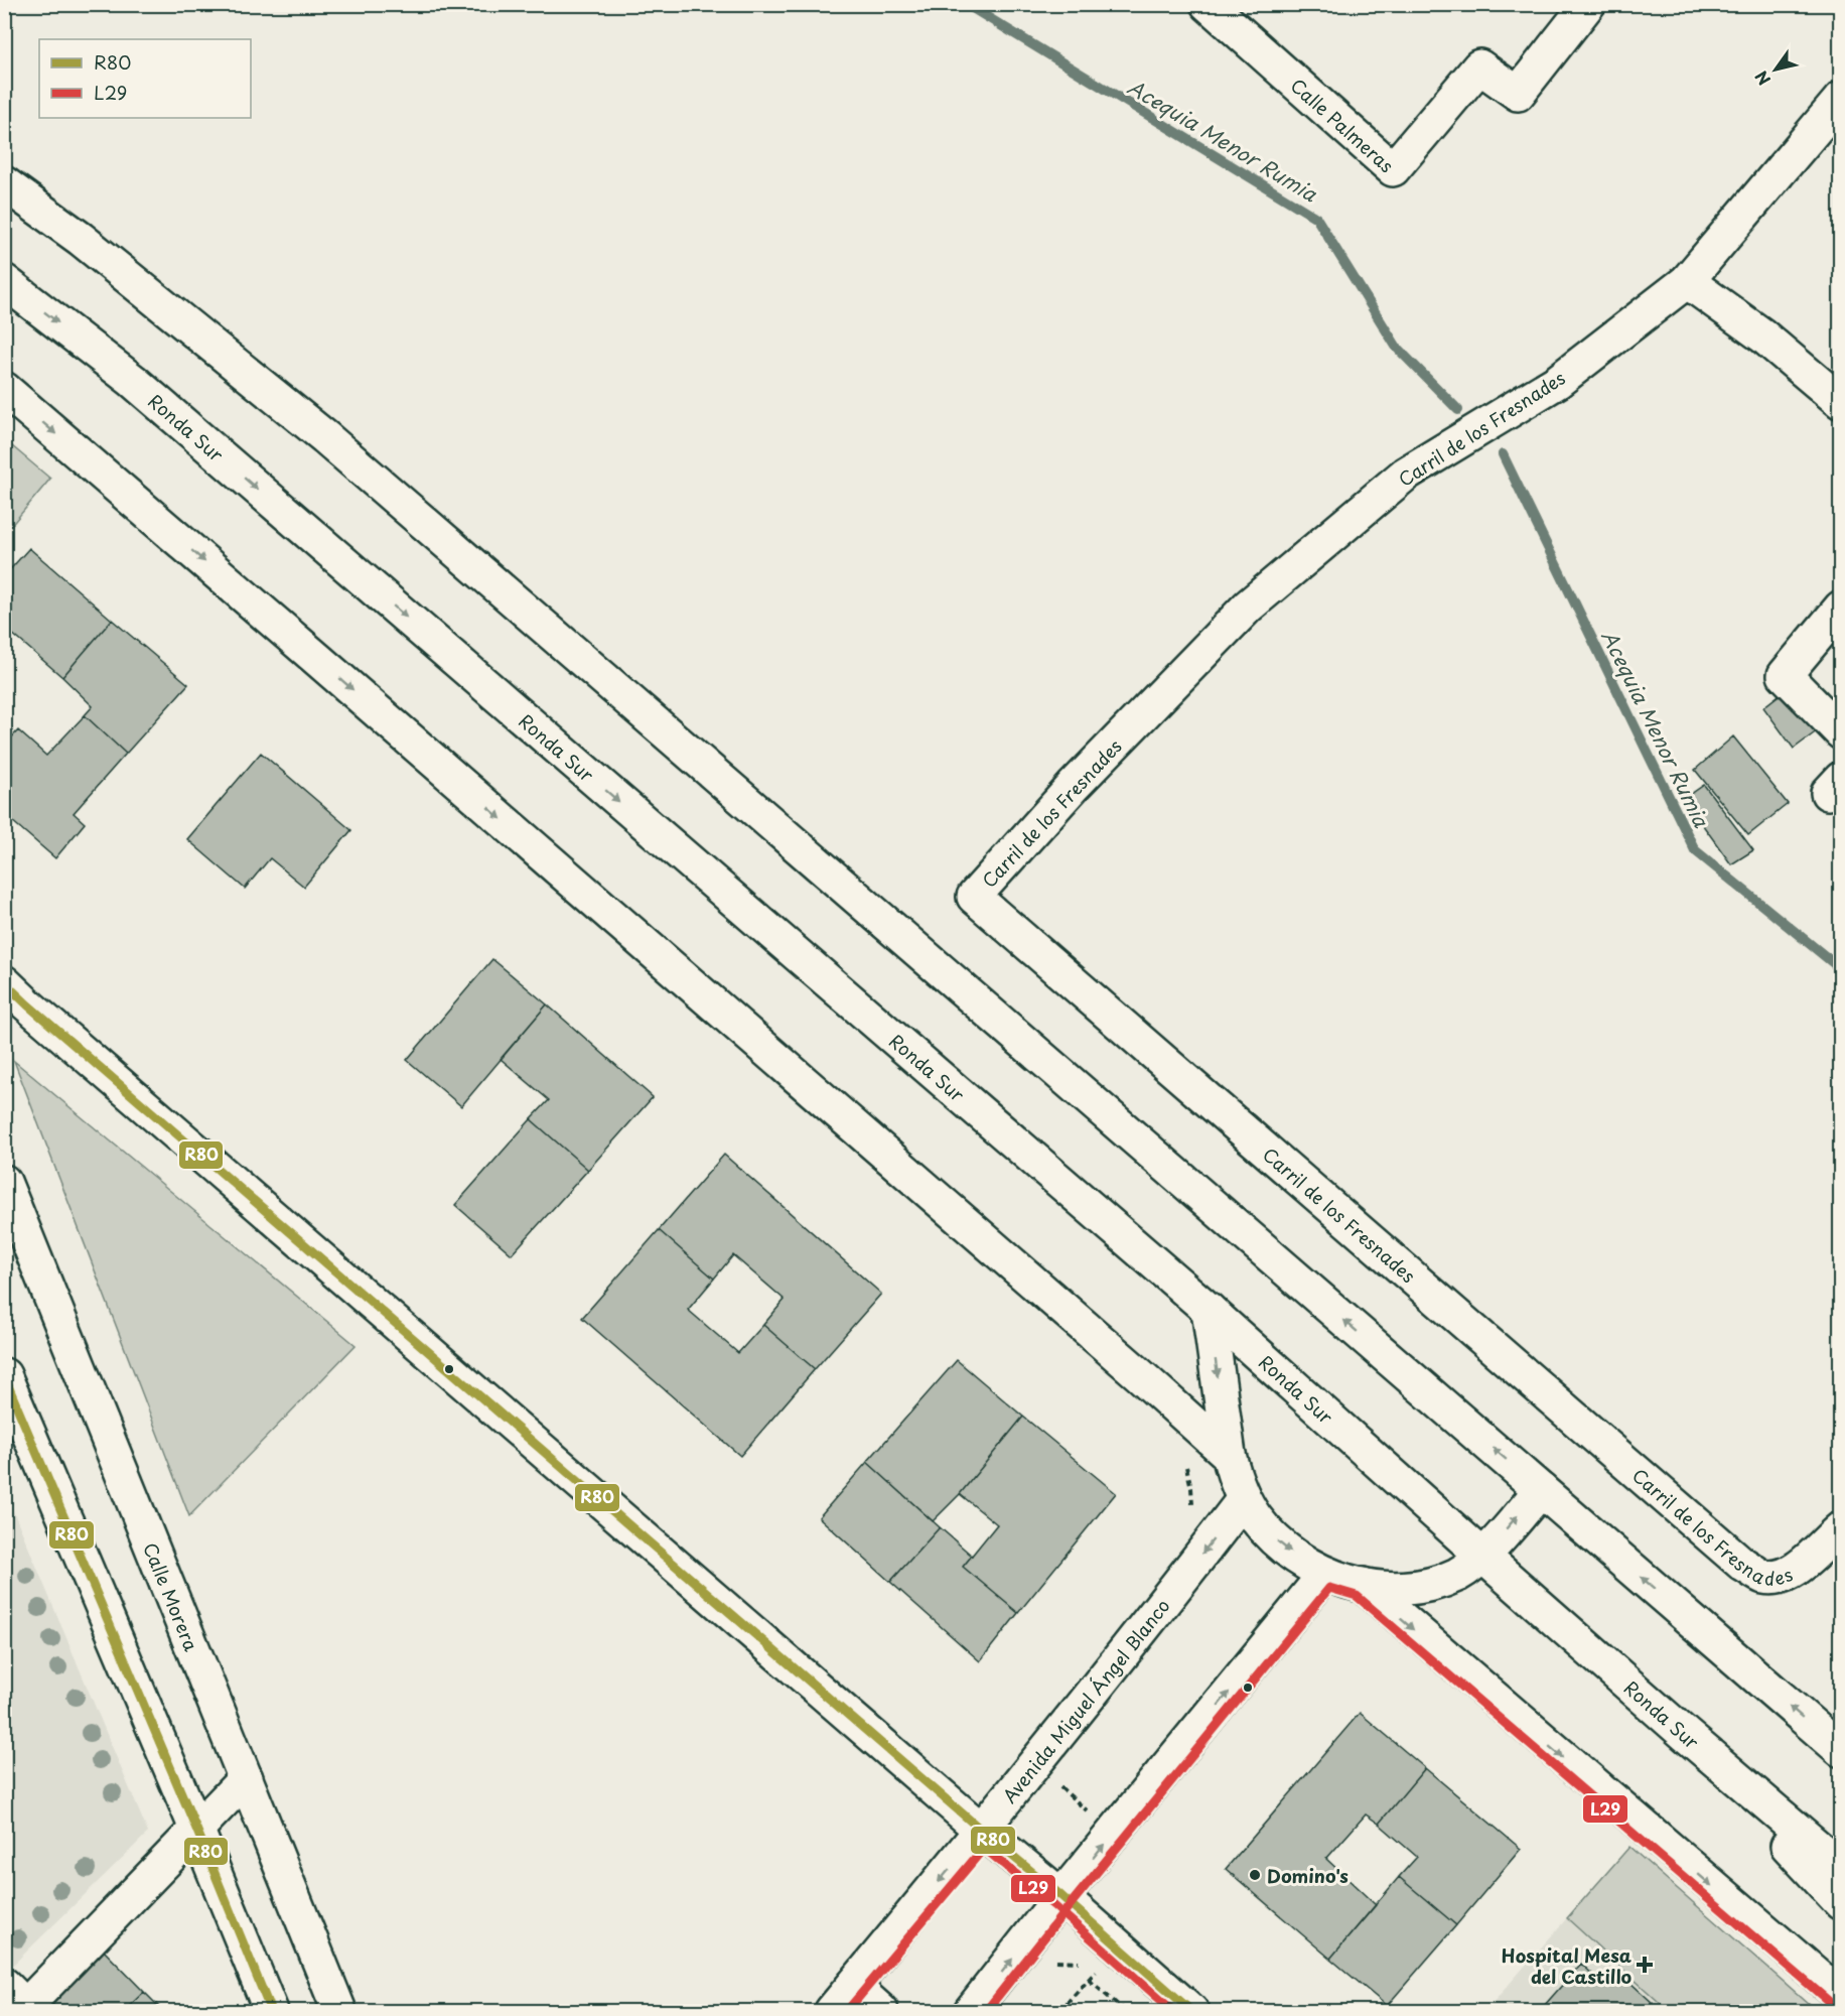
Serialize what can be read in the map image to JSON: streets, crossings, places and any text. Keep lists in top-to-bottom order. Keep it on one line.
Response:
{"streets":{"street":["Calle Palmeras","Ronda Sur","Carril de los Fresnades","Calle Morera","Avenida Miguel Ángel Blanco"]},"water":["Acequia Menor Rumia"],"places":{"other":["Domino's"],"health":["Hospital Mesa del Castillo"]},"lines":["transit line R80","transit line L29"],"legend":["R80","L29"],"north":"bottom left"}
